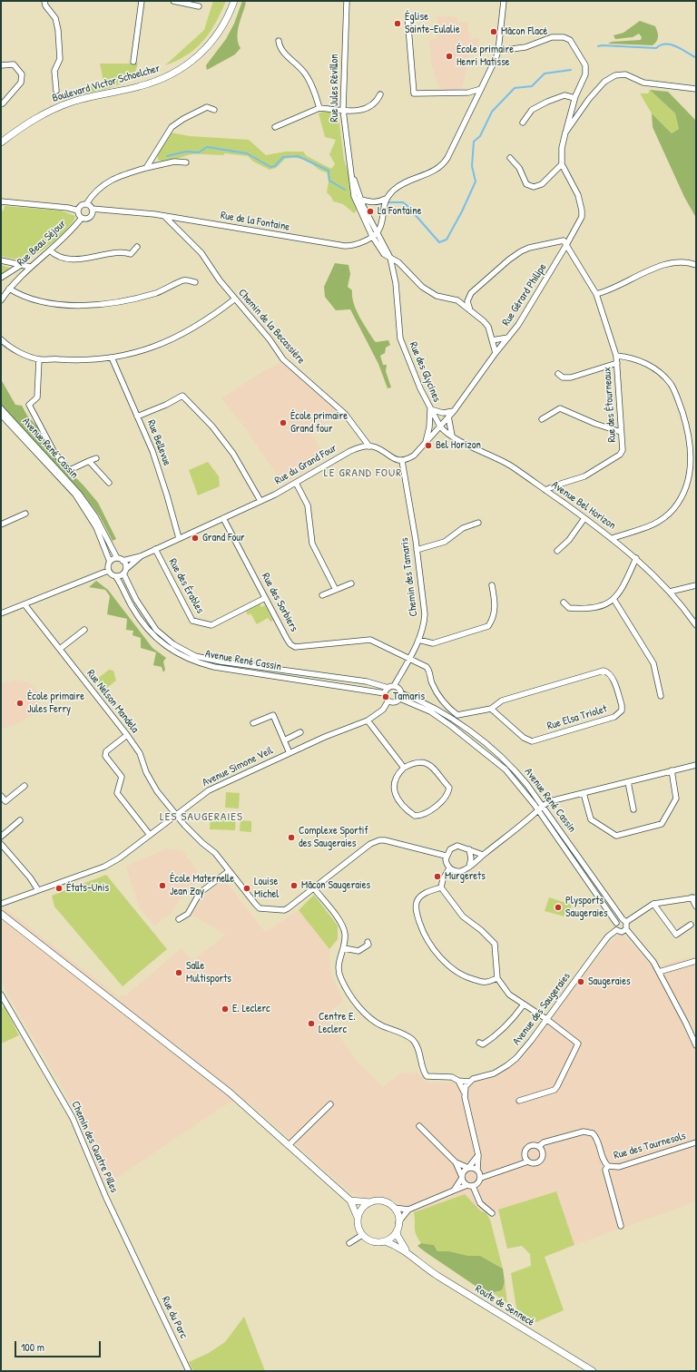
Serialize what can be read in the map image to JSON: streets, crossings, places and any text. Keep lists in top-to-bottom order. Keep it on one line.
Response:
{"streets":{"street":["Boulevard Victor Schoelcher","Rue Jules Révillon","Rue de la Fontaine","Rue Beau Séjour","Rue Gérard Philipe","Chemin de la Becassière","Rue des Glycines","Rue des Étourneaux","Rue Bellevue","Avenue René Cassin","Rue du Grand Four","Avenue Bel Horizon","Chemin des Tamaris","Rue des Érables","Rue des Sorbiers","Rue Nelson Mandela","Rue Elsa Triolet","Avenue Simone Veil","Avenue des Saugeraies","Rue des Tournesols","Chemin des Quatre Pilles","Route de Sennecé","Rue du Parc"]},"crossings":[["Rue Jules Révillon","Rue de la Fontaine"],["Rue Jules Révillon","Rue des Glycines"],["Rue de la Fontaine","Rue Beau Séjour"],["Rue de la Fontaine","Chemin de la Becassière"],["Rue Gérard Philipe","Rue des Étourneaux"],["Chemin de la Becassière","Rue du Grand Four"],["Rue des Glycines","Avenue Bel Horizon"],["Rue des Étourneaux","Avenue Bel Horizon"],["Rue Bellevue","Rue du Grand Four"],["Avenue René Cassin","Rue du Grand Four"],["Avenue René Cassin","Chemin des Tamaris"],["Avenue René Cassin","Avenue Simone Veil"],["Rue du Grand Four","Rue des Érables"],["Rue du Grand Four","Rue des Sorbiers"],["Chemin des Tamaris","Rue des Sorbiers"],["Chemin des Tamaris","Rue Elsa Triolet"],["Chemin des Tamaris","Avenue Simone Veil"],["Rue des Érables","Rue des Sorbiers"],["Rue des Sorbiers","Rue Elsa Triolet"],["Rue Nelson Mandela","Avenue Simone Veil"],["Chemin des Quatre Pilles","Rue du Parc"]],"districts":["LE GRAND FOUR","LES SAUGERAIES"],"places":["Église Sainte-Eulalie","Mâcon Flacé","École primaire Henri Matisse","La Fontaine","École primaire Grand four","Bel Horizon","Grand Four","Tamaris","École primaire Jules Ferry","Complexe Sportif des Saugeraies","Murgerets","École Maternelle Jean Zay","Mâcon Saugeraies","États-Unis","Louise Michel","Plysports Saugeraies","Salle Multisports","Saugeraies","E. Leclerc","Centre E. Leclerc"],"scale_bar":"100 m"}
